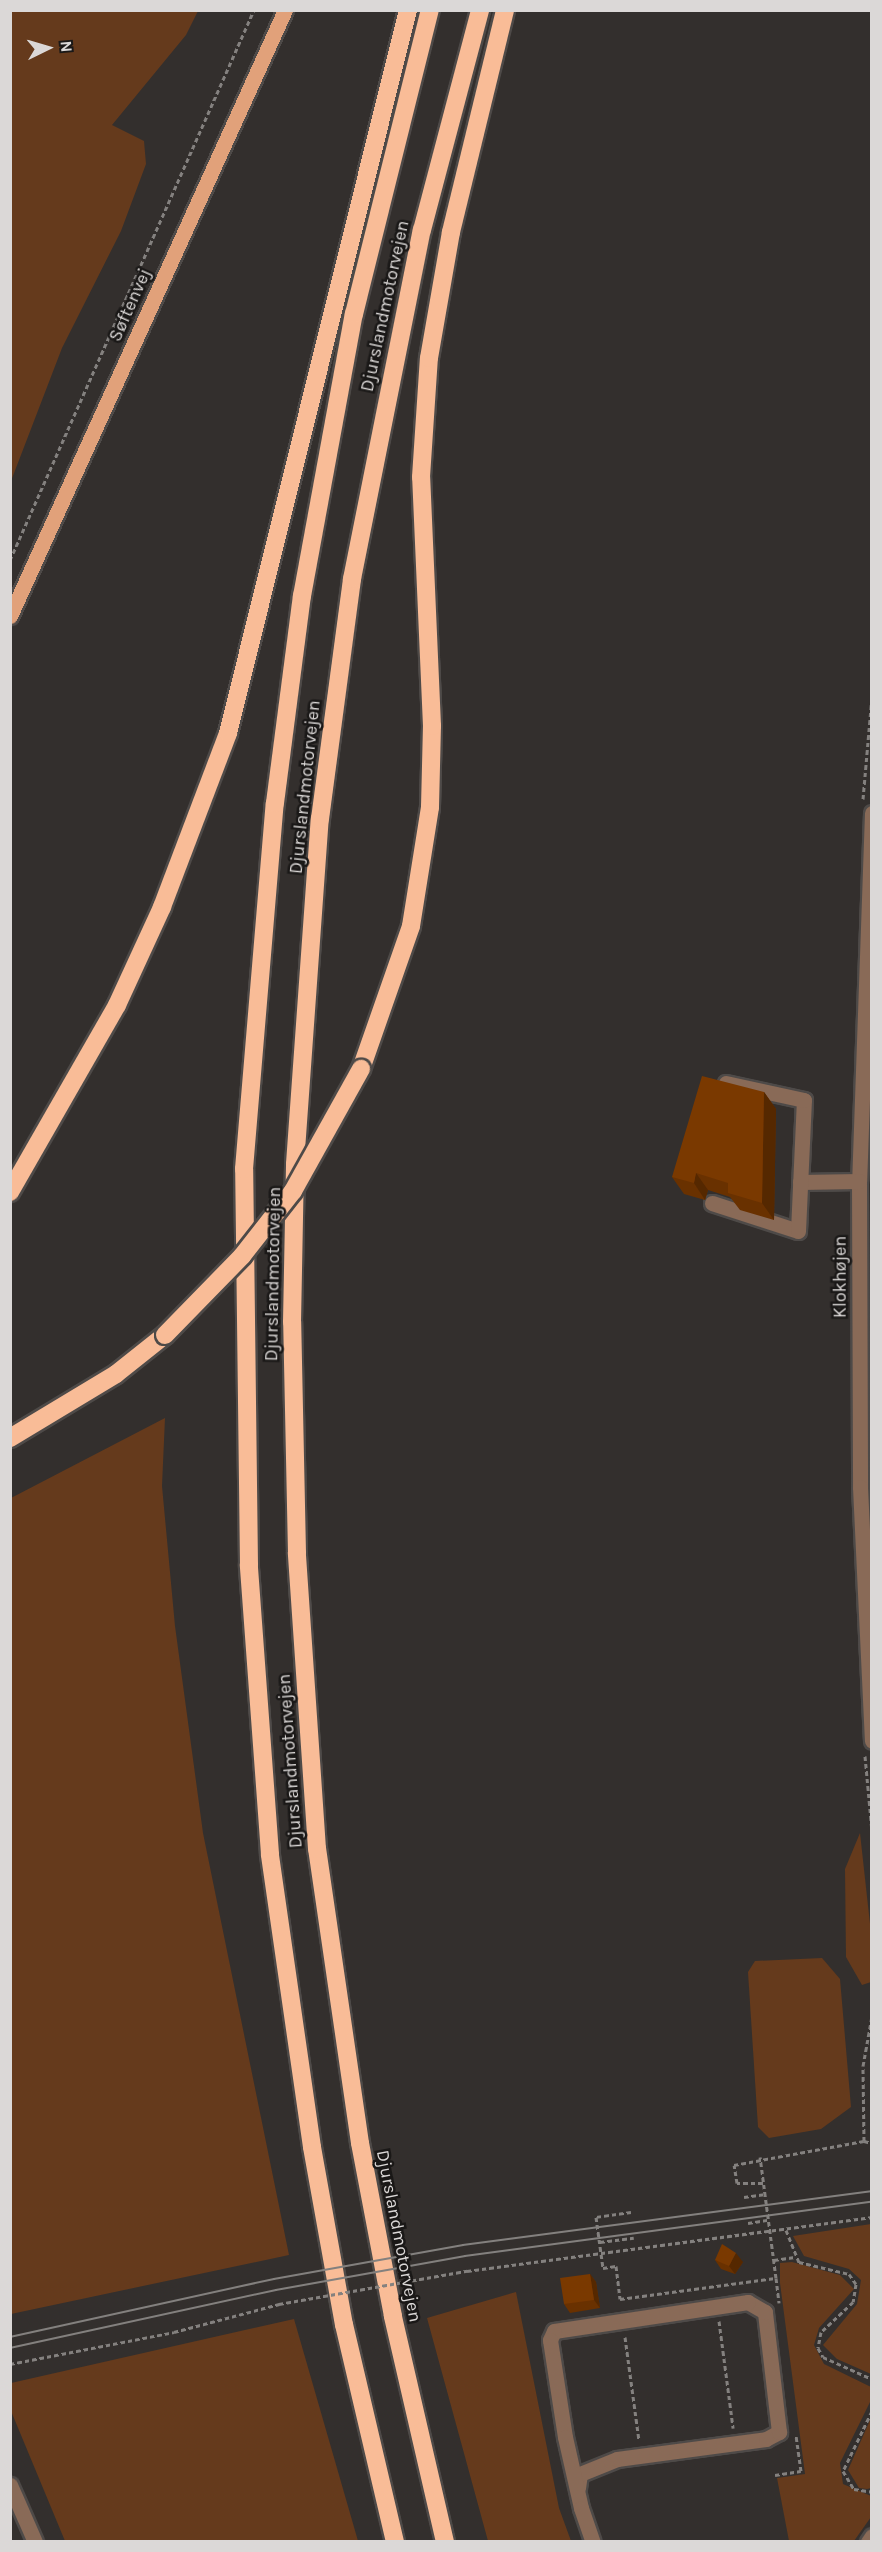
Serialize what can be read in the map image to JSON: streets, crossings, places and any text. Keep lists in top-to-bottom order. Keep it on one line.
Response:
{"streets":{"highway":["Djurslandmotorvejen"],"main road":["Søftenvej"],"street":["Klokhøjen"]},"north":"right"}
